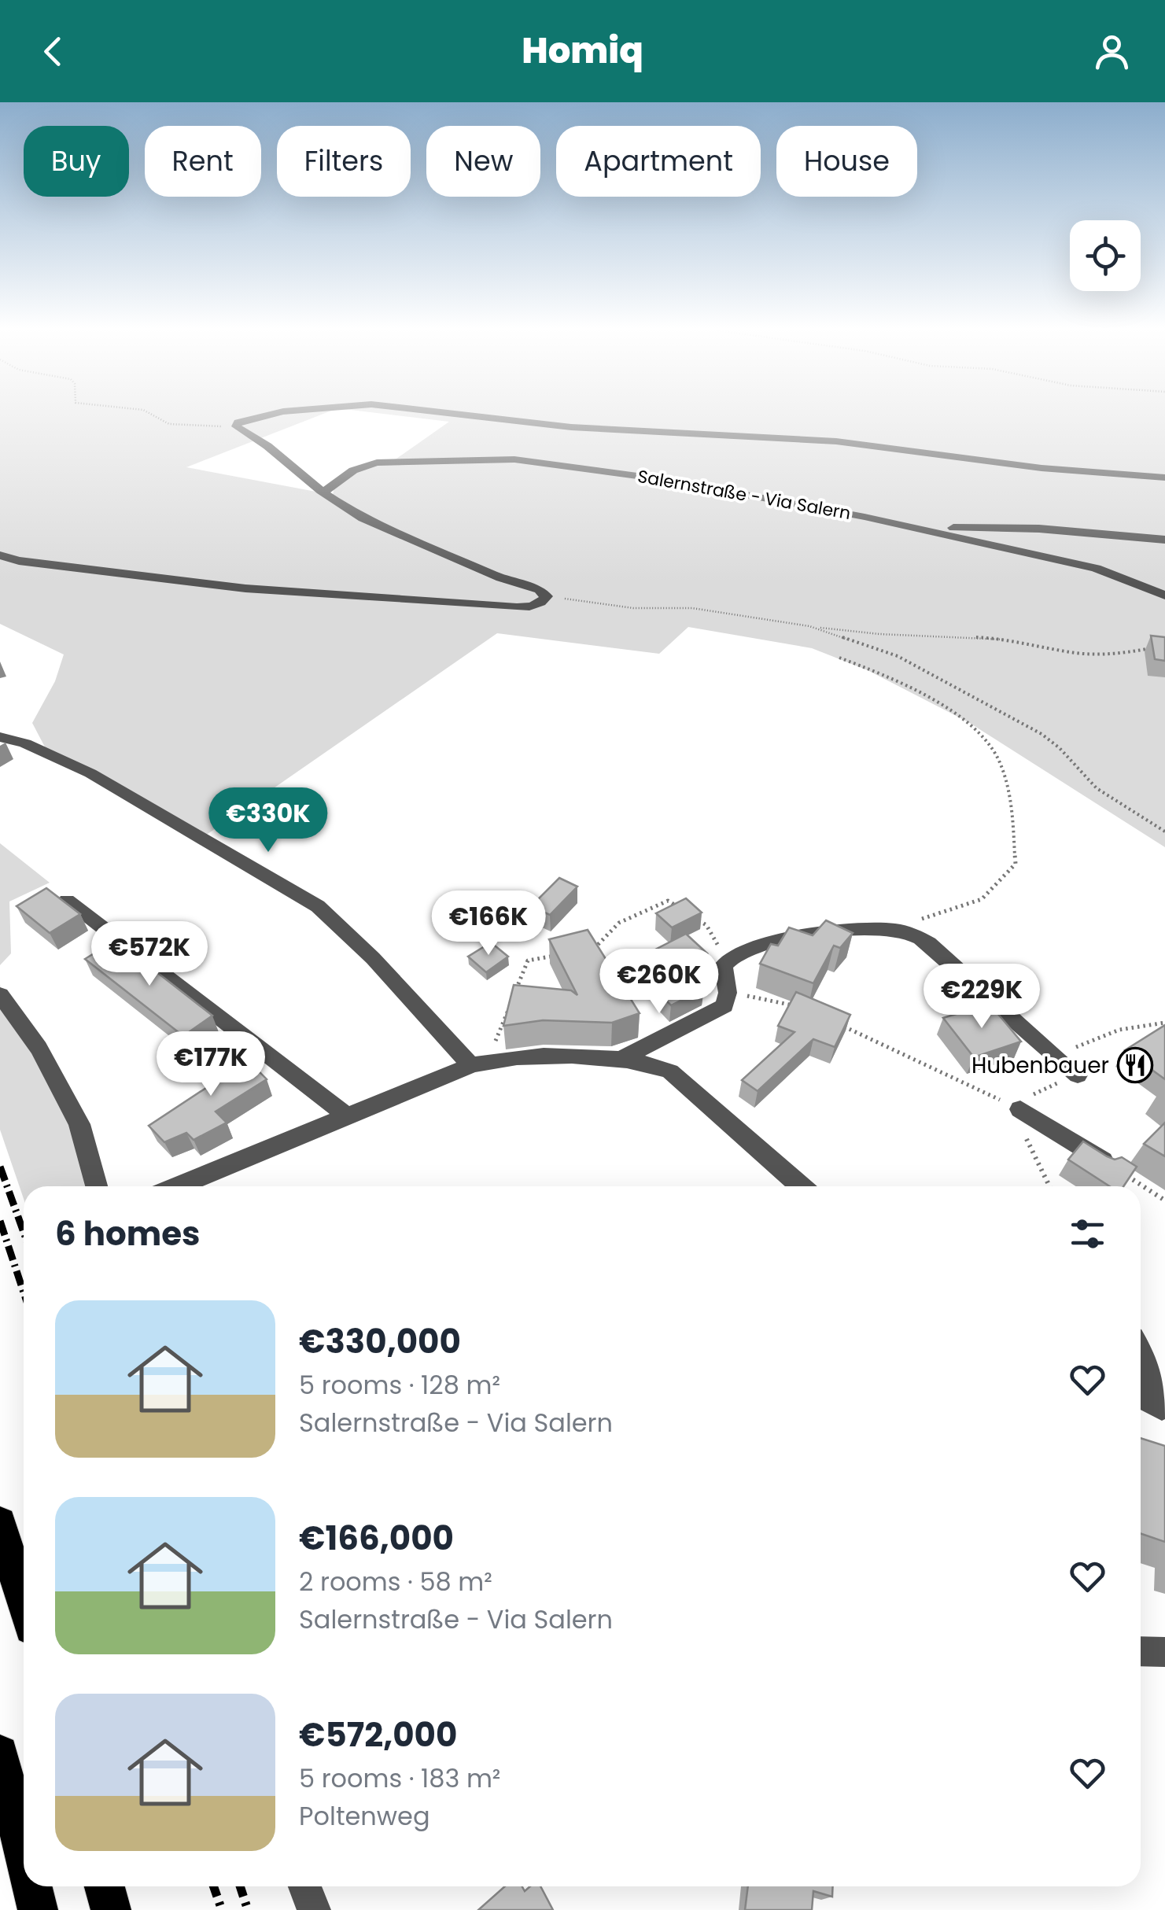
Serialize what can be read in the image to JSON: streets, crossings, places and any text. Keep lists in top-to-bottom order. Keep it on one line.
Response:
{"streets":{"street":["Salernstraße - Via Salern"]},"places":{"restaurant":["Hubenbauer"]},"page":{"header":"Homiq","chip":["Buy","Rent","Filters","New","Apartment","House"],"price":["€330K","€166K","€572K","€260K","€229K","€177K"],"heading":"6 homes","list":[{"name":"€330,000","note":"5 rooms · 128 m² · Salernstraße - Via Salern"},{"name":"€166,000","note":"2 rooms · 58 m² · Salernstraße - Via Salern"},{"name":"€572,000","note":"5 rooms · 183 m² · Poltenweg"}]}}
